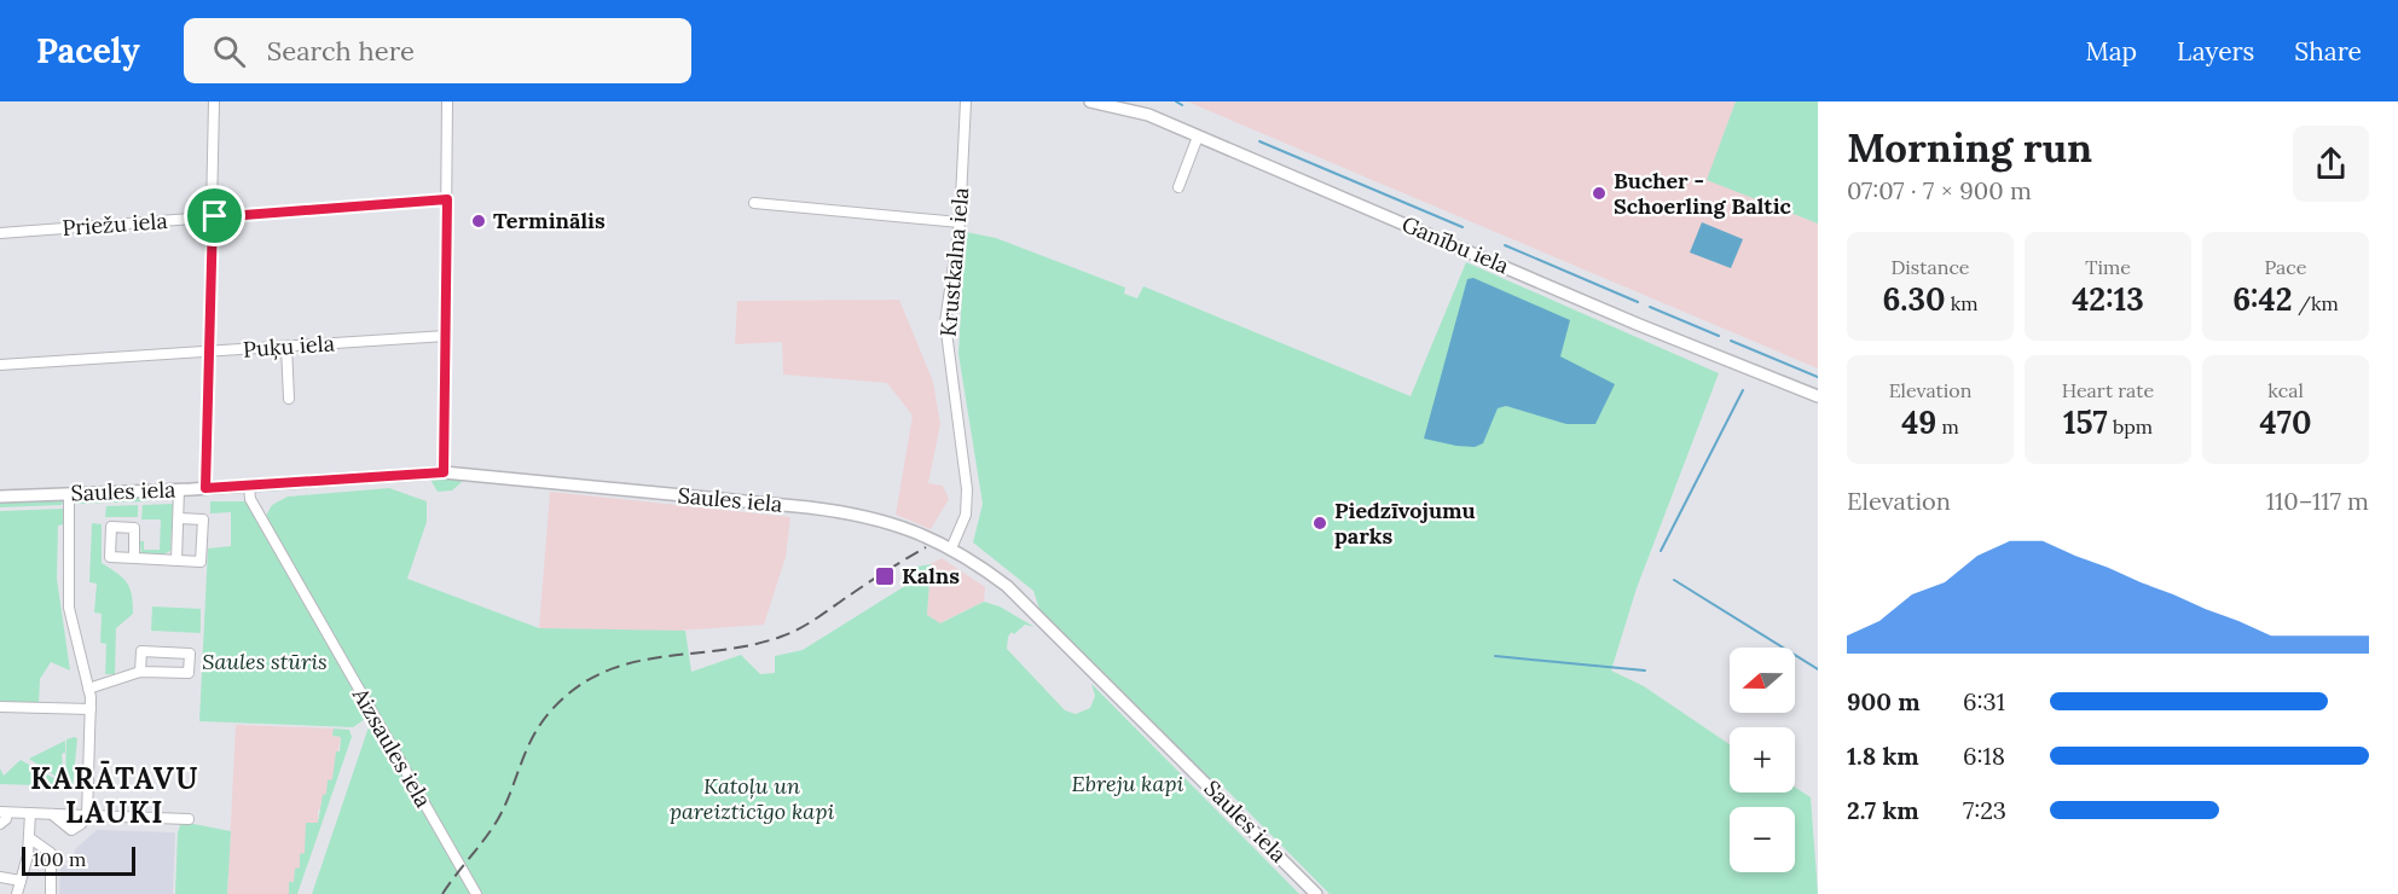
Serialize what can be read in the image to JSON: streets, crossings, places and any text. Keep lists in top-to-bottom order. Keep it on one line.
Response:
{"streets":{"street":["Priežu iela","Ganību iela","Krustkalna iela","Puķu iela","Saules iela","Aizsaules iela"]},"crossings":[["Krustkalna iela","Saules iela"],["Saules iela","Aizsaules iela"]],"districts":["KARĀTAVU LAUKI"],"parks":["Saules stūris","Ebreju kapi","Katoļu un pareizticīgo kapi"],"places":{"other":["Bucher - Schoerling Baltic","Terminālis","Piedzīvojumu parks"],"transit":["Kalns"]},"scale_bar":"100 m","north":"left","page":{"header":"Pacely","search":"Search here","nav":["Map","Layers","Share"],"heading":["Morning run","07:07 · 7 × 900 m"],"stats":[["Distance","6.30 km"],["Time","42:13"],["Pace","6:42 /km"],["Elevation","49 m"],["Heart rate","157 bpm"],["kcal","470"]],"chart":["Elevation","110–117 m"],"map_buttons":["+","−"],"list":[{"name":"900 m","note":"6:31"},{"name":"1.8 km","note":"6:18"},{"name":"2.7 km","note":"7:23"}],"scale":"100 m"}}
